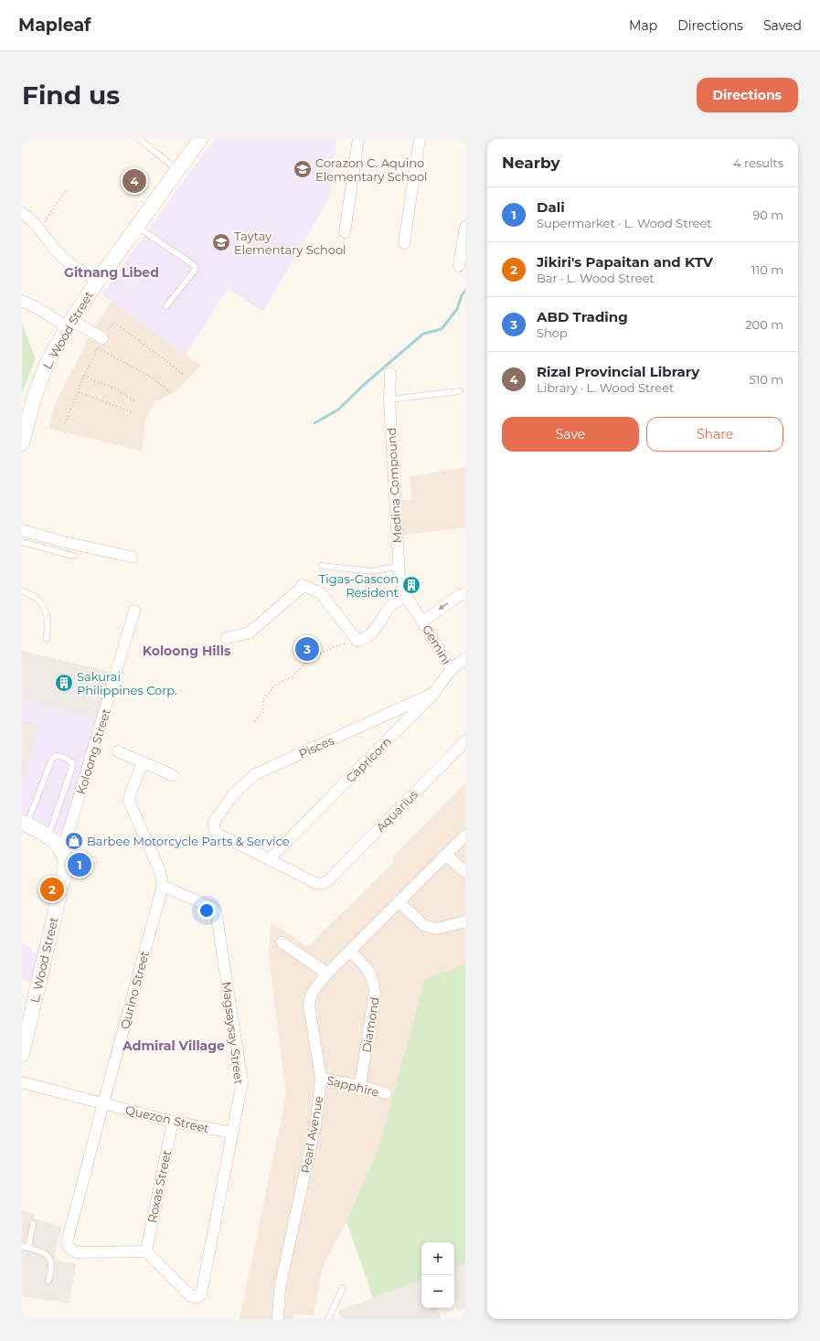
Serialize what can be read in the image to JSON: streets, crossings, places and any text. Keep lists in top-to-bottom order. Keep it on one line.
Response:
{"streets":{"main road":["L. Wood Street"],"street":["Medina Compound","Gemini","Pisces","Koloong Street","Capricorn","Aquarius","Qurino Street","Diamond","Magsaysay Street","Sapphire","Quezon Street","Pearl Avenue","Roxas Street"]},"crossings":[["L. Wood Street","Koloong Street"],["Medina Compound","Gemini"],["Gemini","Capricorn"],["Pisces","Capricorn"],["Pisces","Aquarius"],["Capricorn","Aquarius"],["Qurino Street","Magsaysay Street"],["Qurino Street","Quezon Street"],["Qurino Street","Roxas Street"],["Diamond","Sapphire"],["Diamond","Pearl Avenue"],["Magsaysay Street","Quezon Street"],["Magsaysay Street","Roxas Street"],["Sapphire","Pearl Avenue"],["Quezon Street","Roxas Street"]],"one_way":["Gemini"],"districts":["Gitnang Libed","Koloong Hills","Admiral Village"],"places":{"school or university":["Corazon C. Aquino Elementary School","Taytay Elementary School"],"building":["Tigas-Gascon Resident","Sakurai Philippines Corp."],"shop":["Barbee Motorcycle Parts & Service"]},"page":{"header":"Mapleaf","nav":["Map","Directions","Saved"],"buttons":["Directions",["Save","Share"]],"title":"Find us","heading":["Nearby","4 results"],"pins":["4","3","1","2"],"list":[{"mark":"1","name":"Dali","note":"Supermarket · L. Wood Street","value":"90 m"},{"mark":"2","name":"Jikiri's Papaitan and KTV","note":"Bar · L. Wood Street","value":"110 m"},{"mark":"3","name":"ABD Trading","note":"Shop","value":"200 m"},{"mark":"4","name":"Rizal Provincial Library","note":"Library · L. Wood Street","value":"510 m"}],"map_buttons":["+","−"]}}
